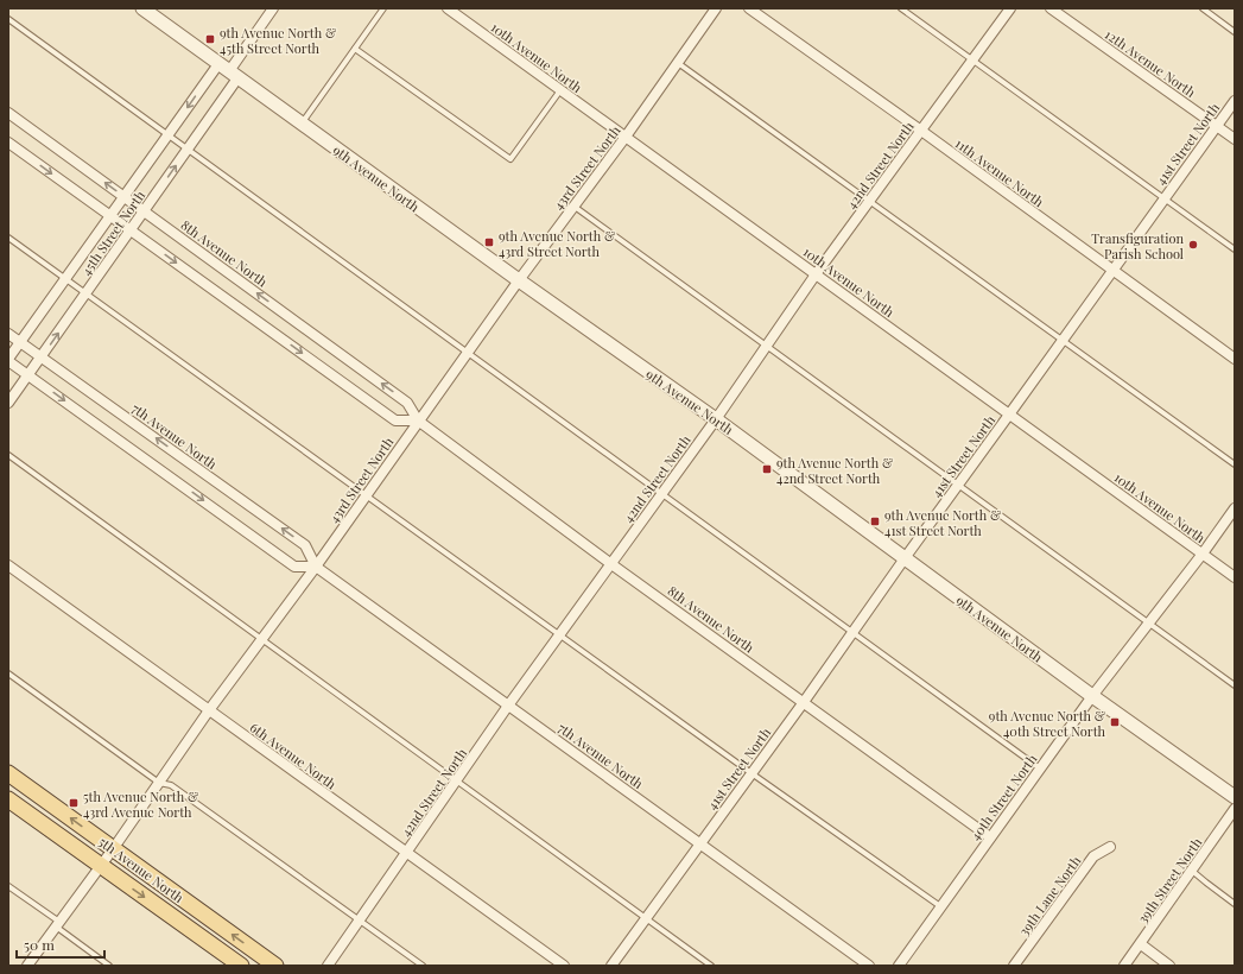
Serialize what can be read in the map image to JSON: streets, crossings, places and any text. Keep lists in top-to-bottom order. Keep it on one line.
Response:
{"streets":{"main road":["5th Avenue North"],"street":["10th Avenue North","12th Avenue North","41st Street North","42nd Street North","43rd Street North","11th Avenue North","9th Avenue North","45th Street North","8th Avenue North","7th Avenue North","6th Avenue North","40th Street North","39th Street North","39th Lane North"]},"crossings":[["10th Avenue North","41st Street North"],["10th Avenue North","42nd Street North"],["10th Avenue North","43rd Street North"],["10th Avenue North","40th Street North"],["12th Avenue North","41st Street North"],["41st Street North","11th Avenue North"],["41st Street North","9th Avenue North"],["41st Street North","8th Avenue North"],["41st Street North","7th Avenue North"],["42nd Street North","11th Avenue North"],["42nd Street North","9th Avenue North"],["42nd Street North","8th Avenue North"],["42nd Street North","7th Avenue North"],["42nd Street North","6th Avenue North"],["43rd Street North","9th Avenue North"],["43rd Street North","8th Avenue North"],["43rd Street North","7th Avenue North"],["43rd Street North","6th Avenue North"],["43rd Street North","5th Avenue North"],["9th Avenue North","45th Street North"],["9th Avenue North","40th Street North"],["45th Street North","8th Avenue North"],["45th Street North","7th Avenue North"],["8th Avenue North","40th Street North"]],"places":{"transit":["9th Avenue North & 45th Street North","9th Avenue North & 43rd Street North","9th Avenue North & 42nd Street North","9th Avenue North & 41st Street North","9th Avenue North & 40th Street North","5th Avenue North & 43rd Avenue North"],"other":["Transfiguration Parish School"]},"scale_bar":"50 m"}
